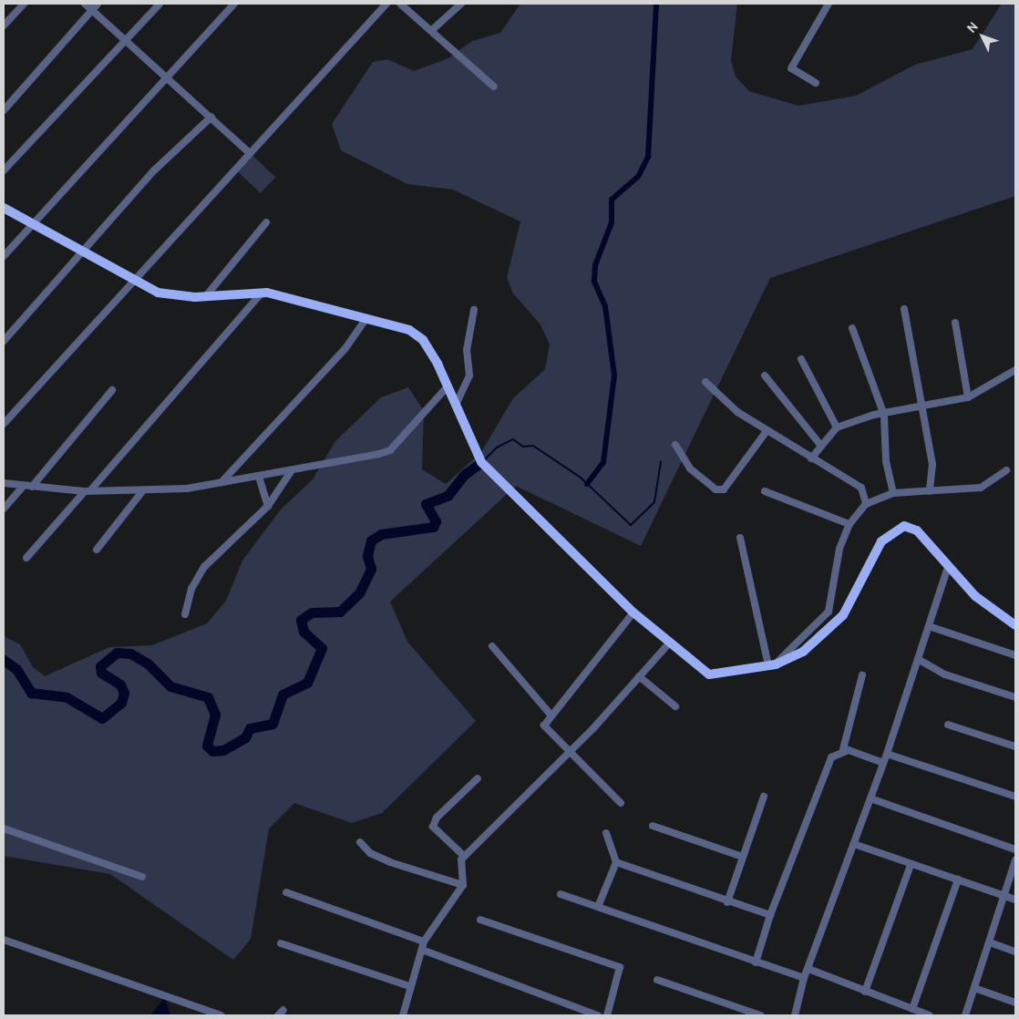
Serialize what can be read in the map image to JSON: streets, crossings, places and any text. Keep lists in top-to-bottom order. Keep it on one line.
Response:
{"north":"top left"}
